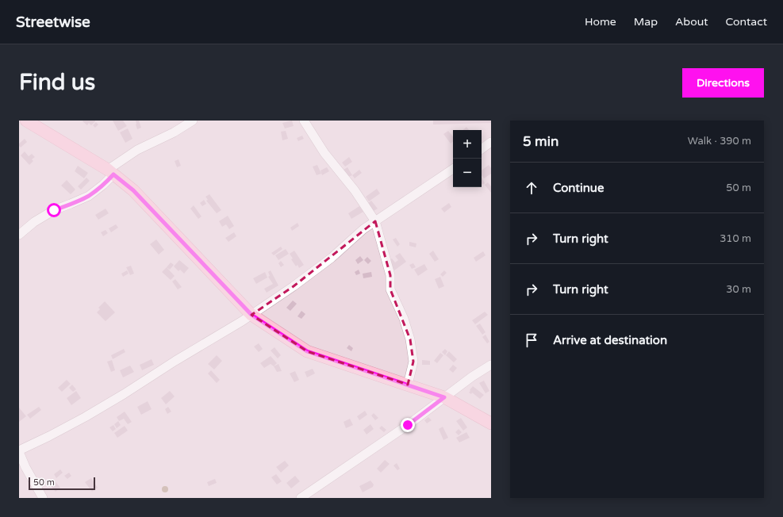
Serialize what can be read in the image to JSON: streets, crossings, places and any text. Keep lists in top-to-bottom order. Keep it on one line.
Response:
{"scale_bar":"50 m","page":{"header":"Streetwise","nav":["Home","Map","About","Contact"],"buttons":"Directions","title":"Find us","heading":["5 min","Walk · 390 m"],"map_buttons":["+","−"],"list":[["Continue","50 m"],["Turn right","310 m"],["Turn right","30 m"],"Arrive at destination"],"scale":"50 m"}}
